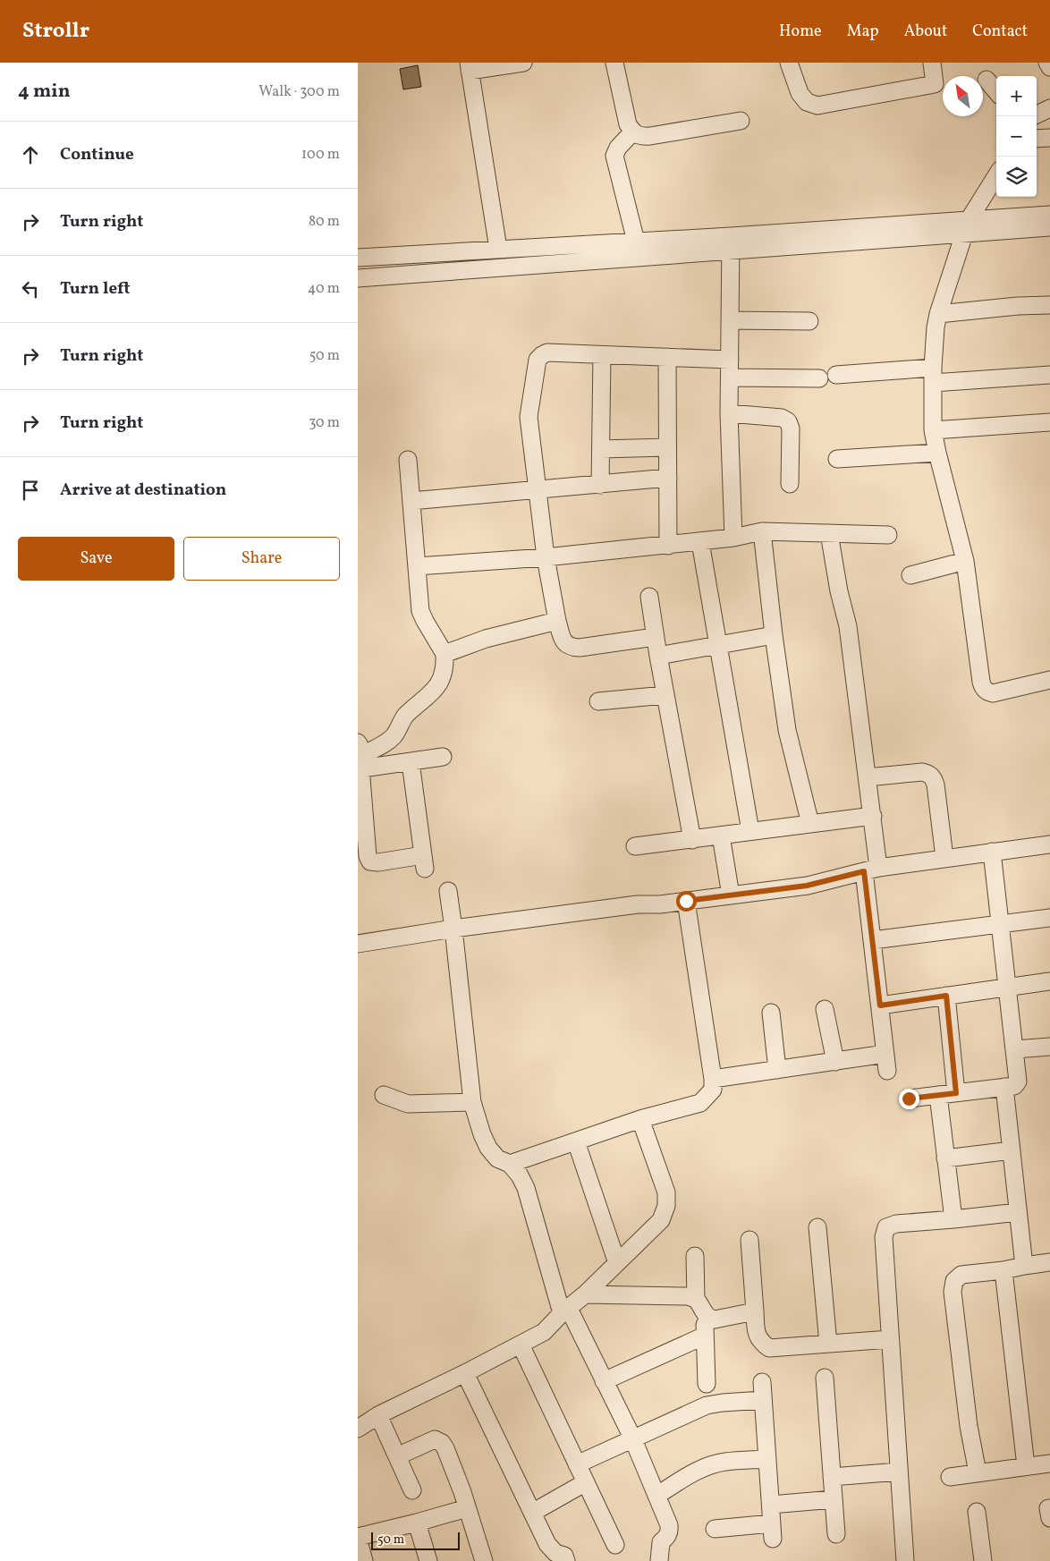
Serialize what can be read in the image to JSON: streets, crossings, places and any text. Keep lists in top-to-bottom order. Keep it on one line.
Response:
{"scale_bar":"50 m","north":"top left","page":{"header":"Strollr","nav":["Home","Map","About","Contact"],"heading":["4 min","Walk · 300 m"],"map_buttons":["+","−"],"list":[["Continue","100 m"],["Turn right","80 m"],["Turn left","40 m"],["Turn right","50 m"],["Turn right","30 m"],"Arrive at destination"],"buttons":["Save","Share"],"scale":"50 m"}}
